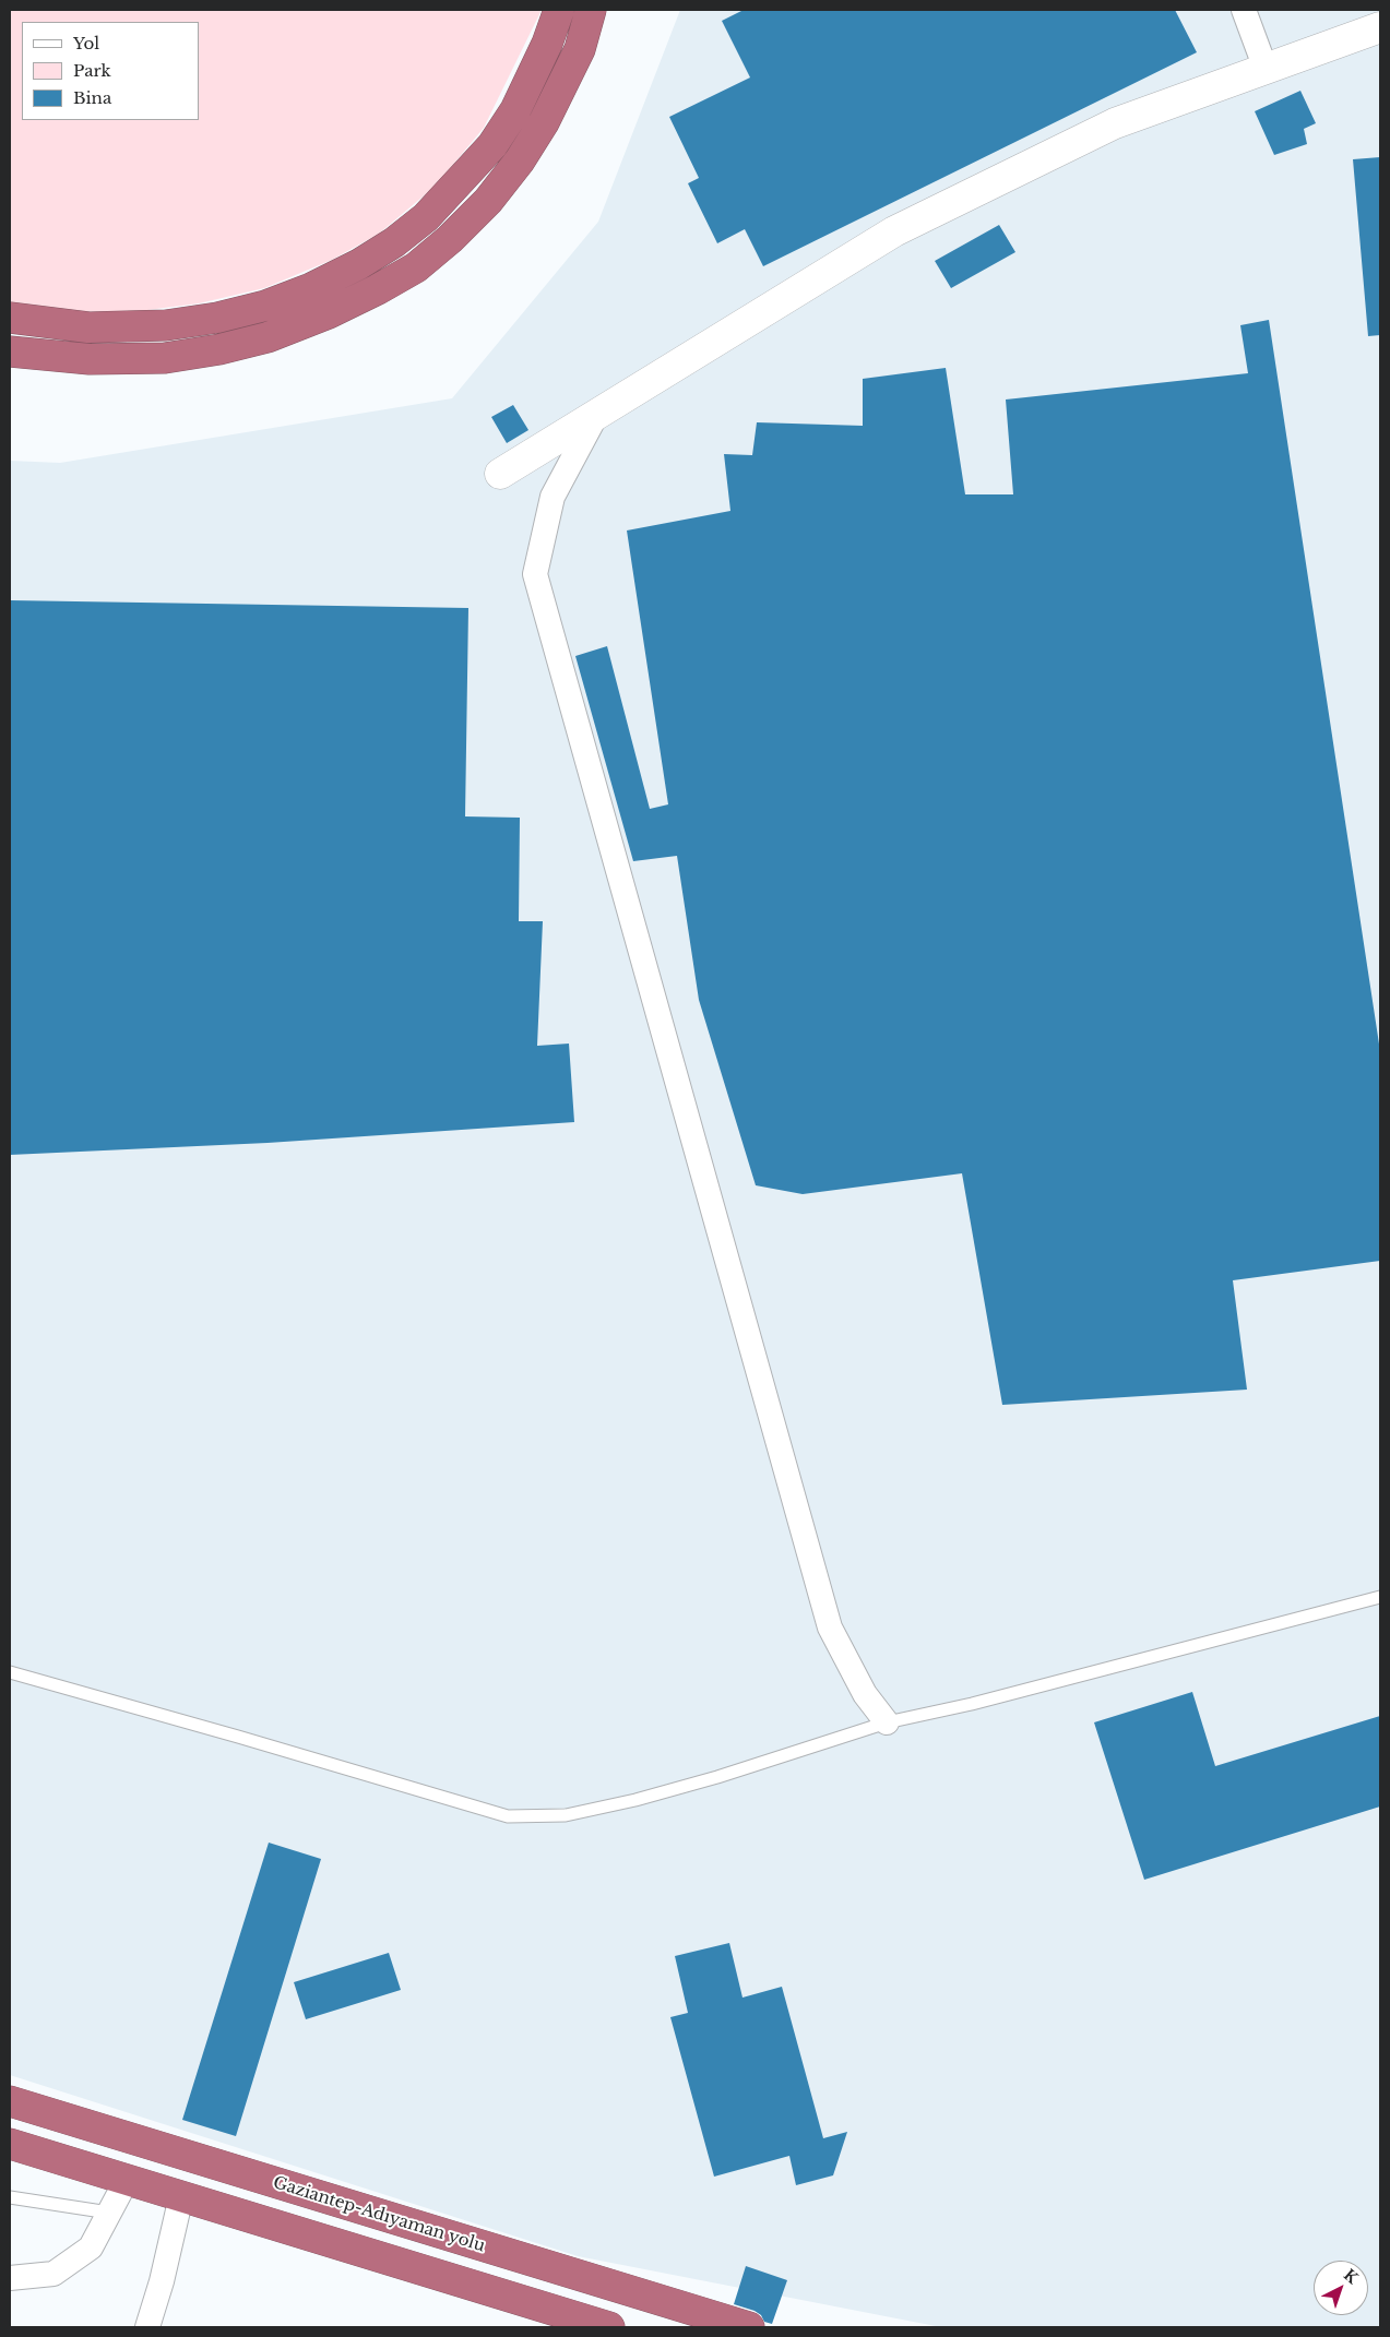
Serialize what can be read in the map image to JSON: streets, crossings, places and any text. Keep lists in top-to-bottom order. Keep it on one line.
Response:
{"streets":{"highway":["Gaziantep-Adıyaman yolu"]},"legend":["Yol","Park","Bina"],"north":"top right"}
